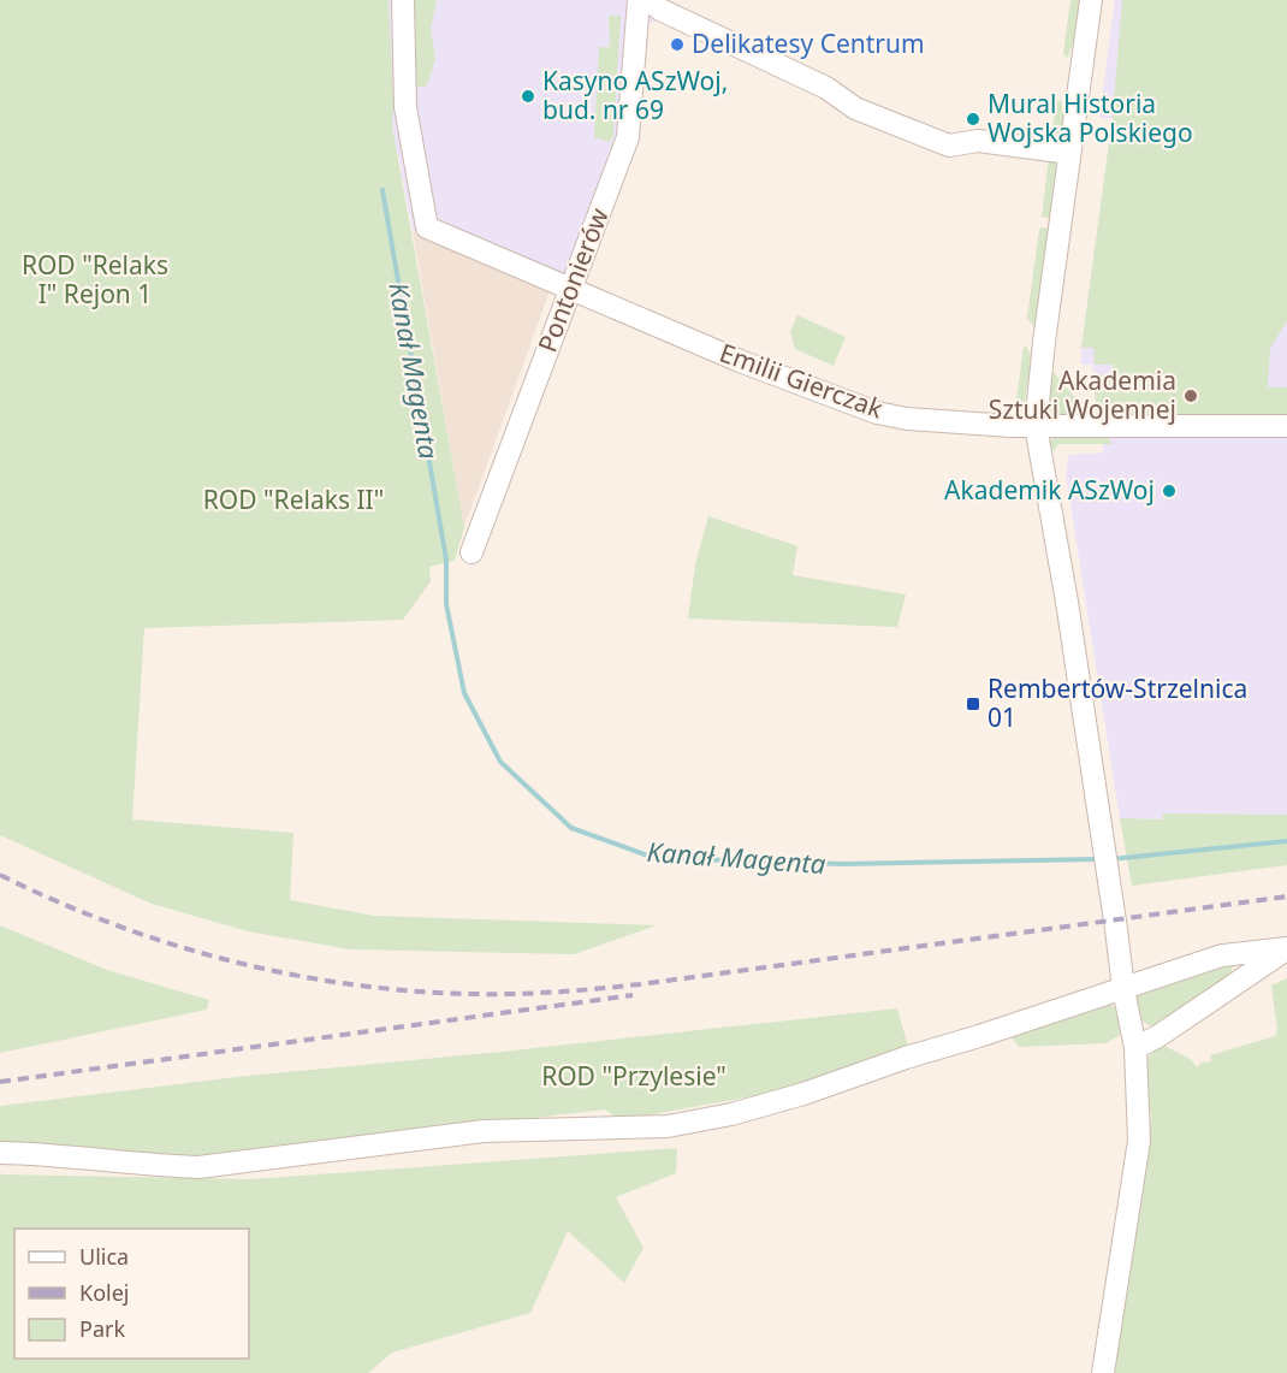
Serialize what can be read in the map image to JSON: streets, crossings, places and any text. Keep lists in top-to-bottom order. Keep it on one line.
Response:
{"streets":{"street":["Pontonierów","Emilii Gierczak"]},"crossings":[["Pontonierów","Emilii Gierczak"]],"water":["Kanał Magenta"],"parks":["ROD \"Relaks I\" Rejon 1","ROD \"Relaks II\"","ROD \"Przylesie\""],"places":{"other":["Delikatesy Centrum","Kasyno ASzWoj, bud. nr 69","Mural Historia Wojska Polskiego","Akademia Sztuki Wojennej","Akademik ASzWoj"],"transit":["Rembertów-Strzelnica 01"]},"legend":["Ulica","Kolej","Park"]}
